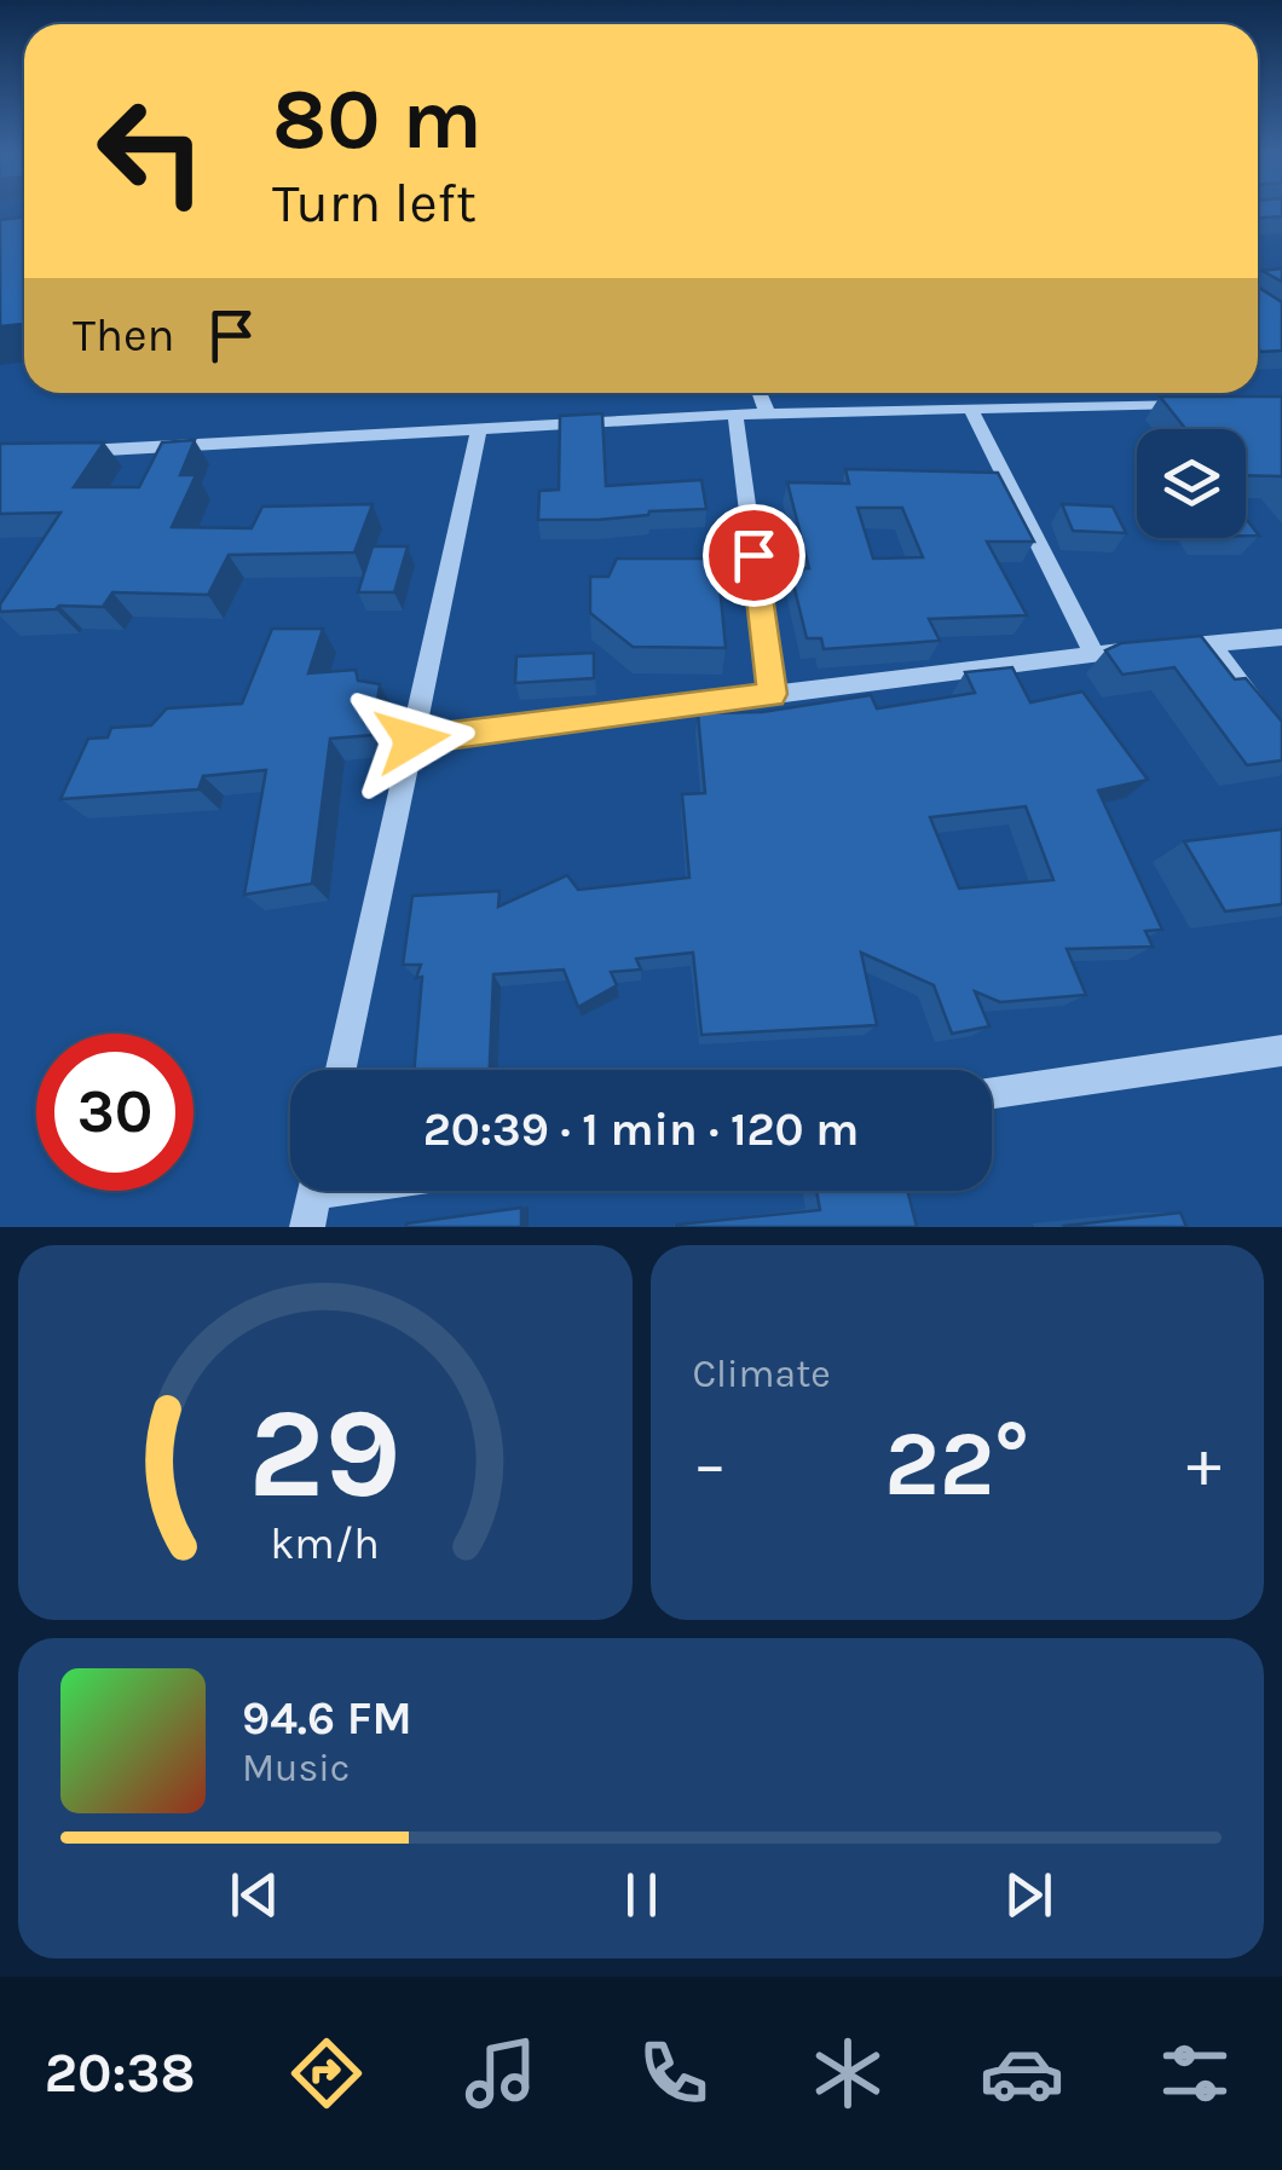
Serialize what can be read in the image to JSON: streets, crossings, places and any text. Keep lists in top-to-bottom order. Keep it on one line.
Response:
{"page":{"turn":["80 m","Turn left"],"then":"Then","limit":"30","trip":"20:39 · 1 min · 120 m","tile":"Climate","heat":["−","22°","+"],"song":["94.6 FM","Music"],"tabs":"20:38","gauge":["29","km/h"]}}
